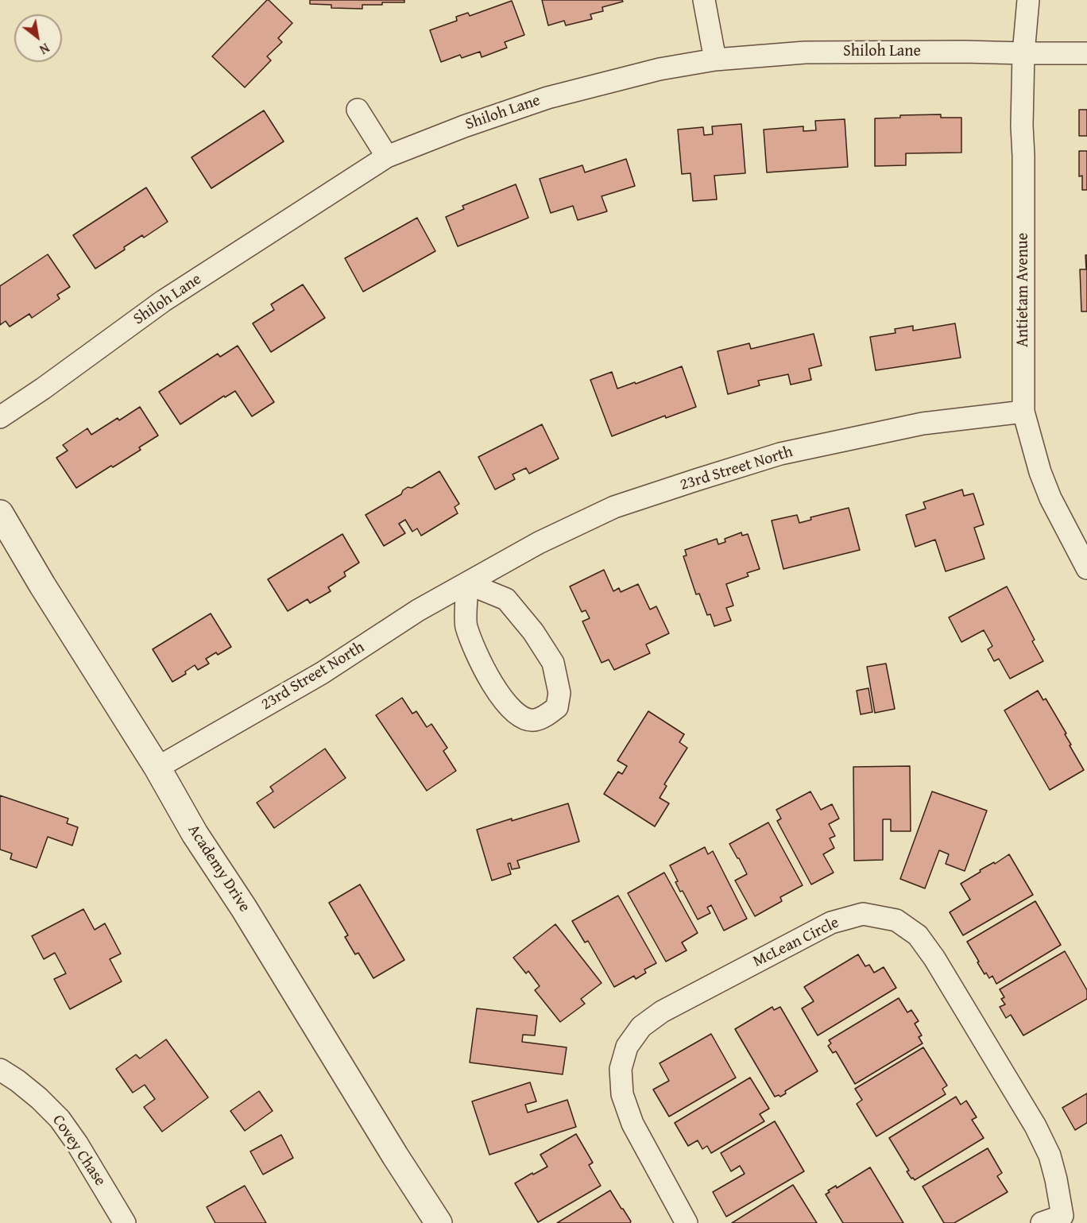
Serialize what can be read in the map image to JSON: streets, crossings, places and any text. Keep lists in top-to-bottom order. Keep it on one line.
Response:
{"streets":{"street":["Shiloh Lane","Antietam Avenue","23rd Street North","Academy Drive","McLean Circle","Covey Chase"]},"crossings":[["Shiloh Lane","Antietam Avenue"],["Antietam Avenue","23rd Street North"],["23rd Street North","Academy Drive"]],"north":"bottom right"}
